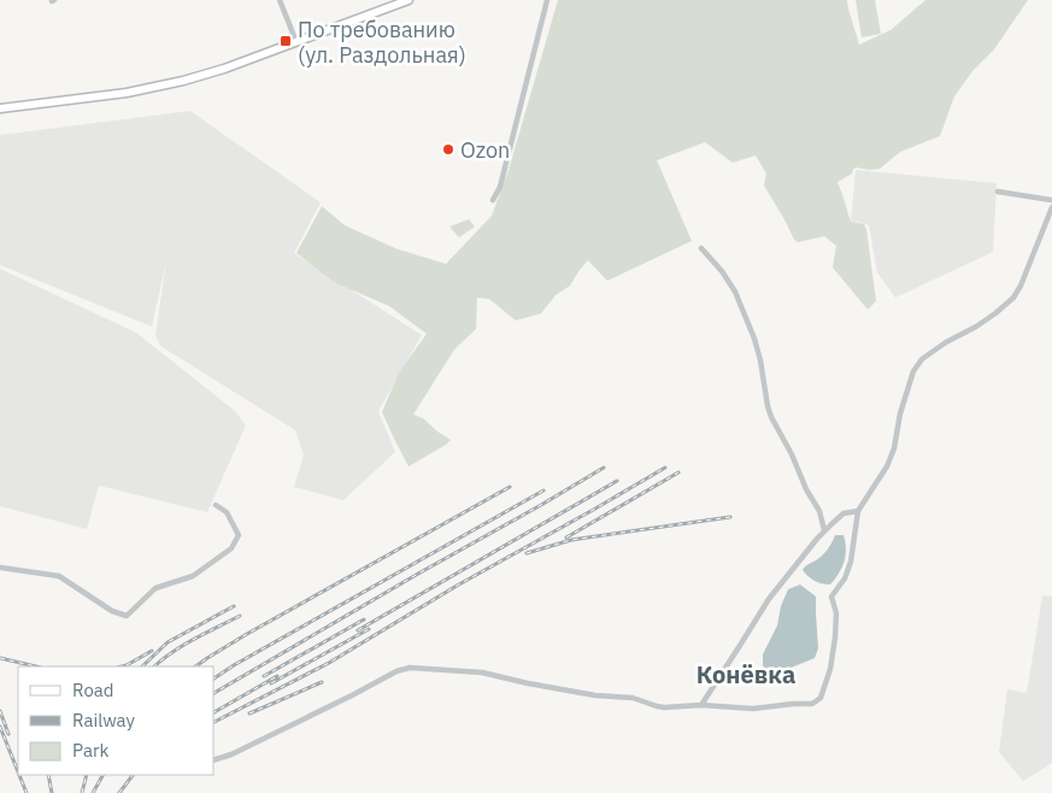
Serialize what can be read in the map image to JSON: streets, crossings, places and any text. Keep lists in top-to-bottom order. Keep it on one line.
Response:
{"districts":["Конёвка"],"places":{"transit":["По требованию (ул. Раздольная)"],"other":["Ozon"]},"legend":["Road","Railway","Park"]}
